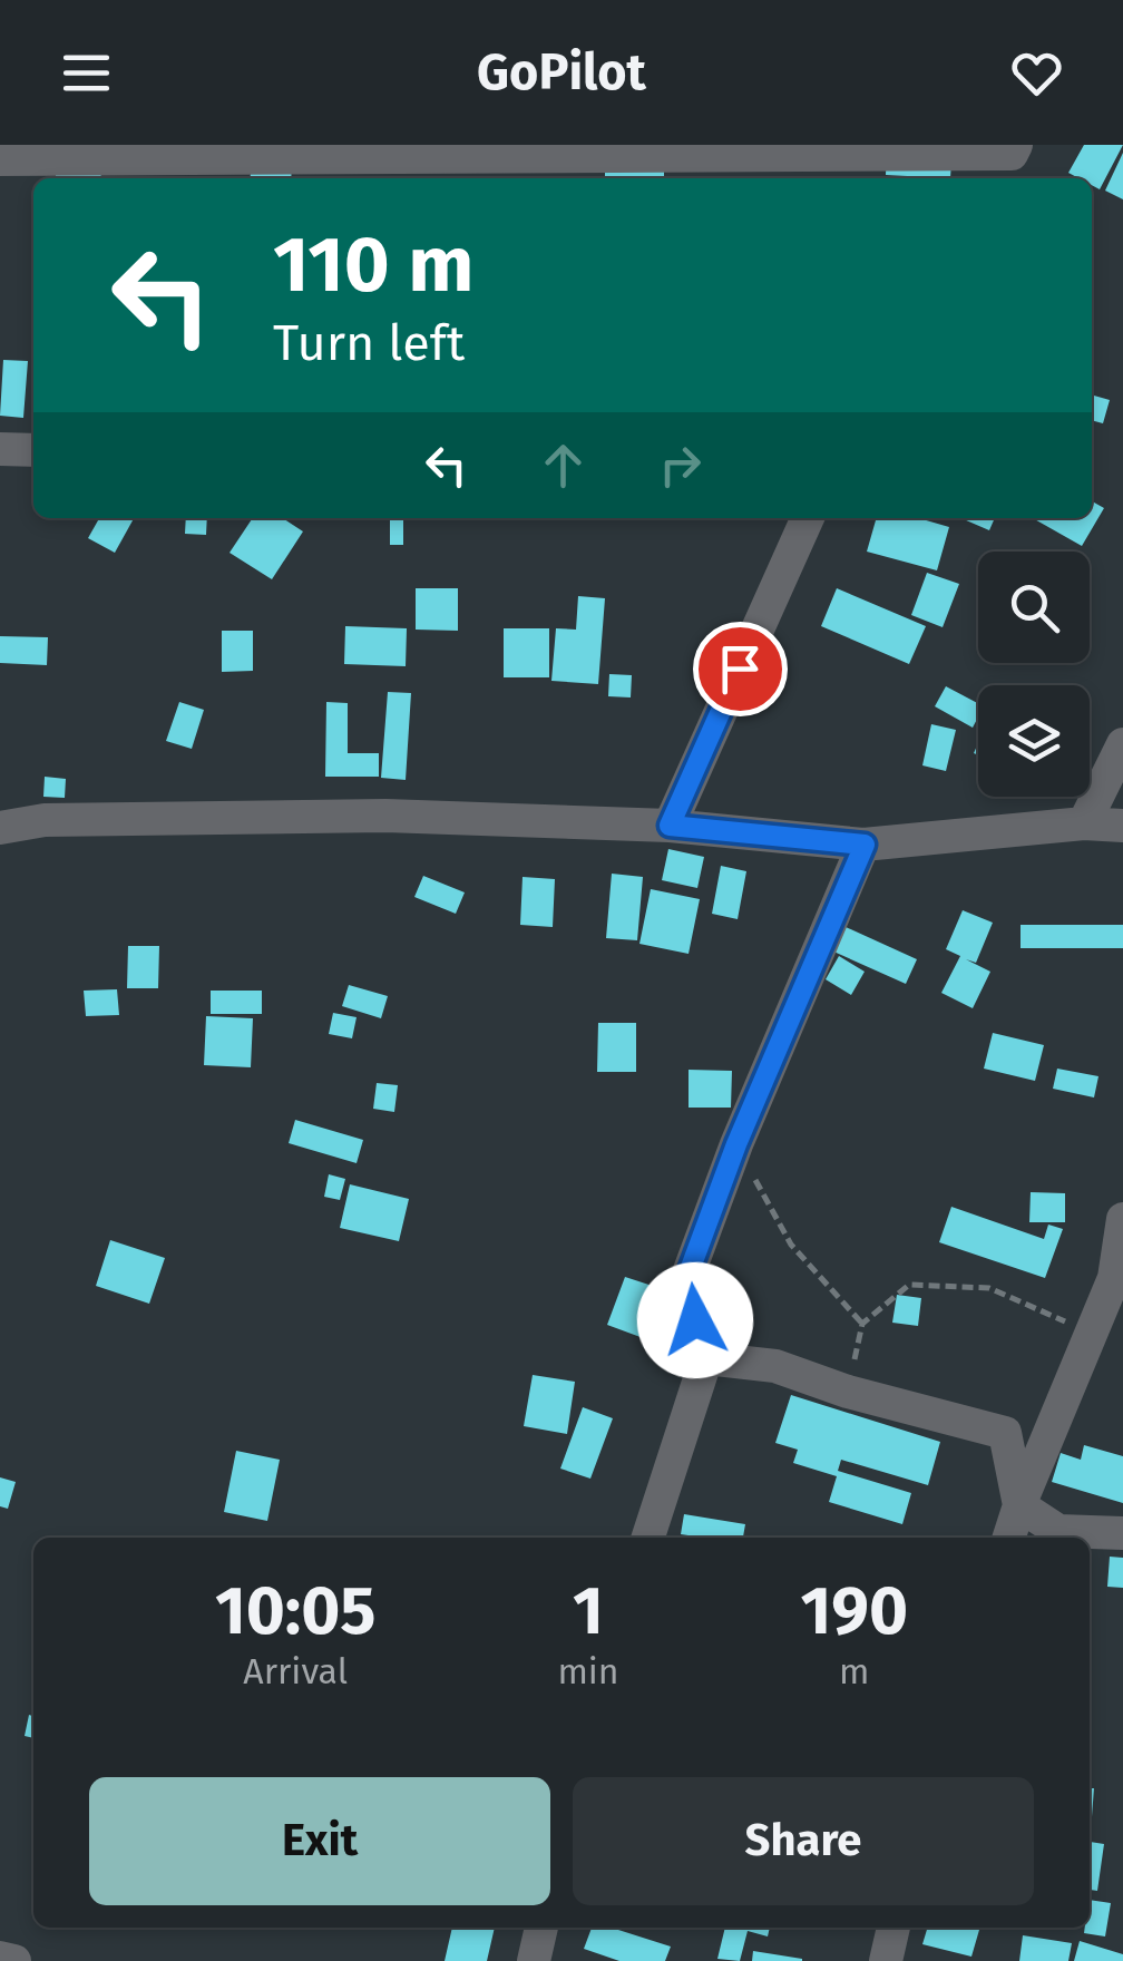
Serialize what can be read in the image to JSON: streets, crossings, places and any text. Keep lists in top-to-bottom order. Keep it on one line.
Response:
{"page":{"header":"GoPilot","turn":["110 m","Turn left"],"eta":["10:05","Arrival","1","min","190","m"],"buttons":["Exit","Share"]}}
